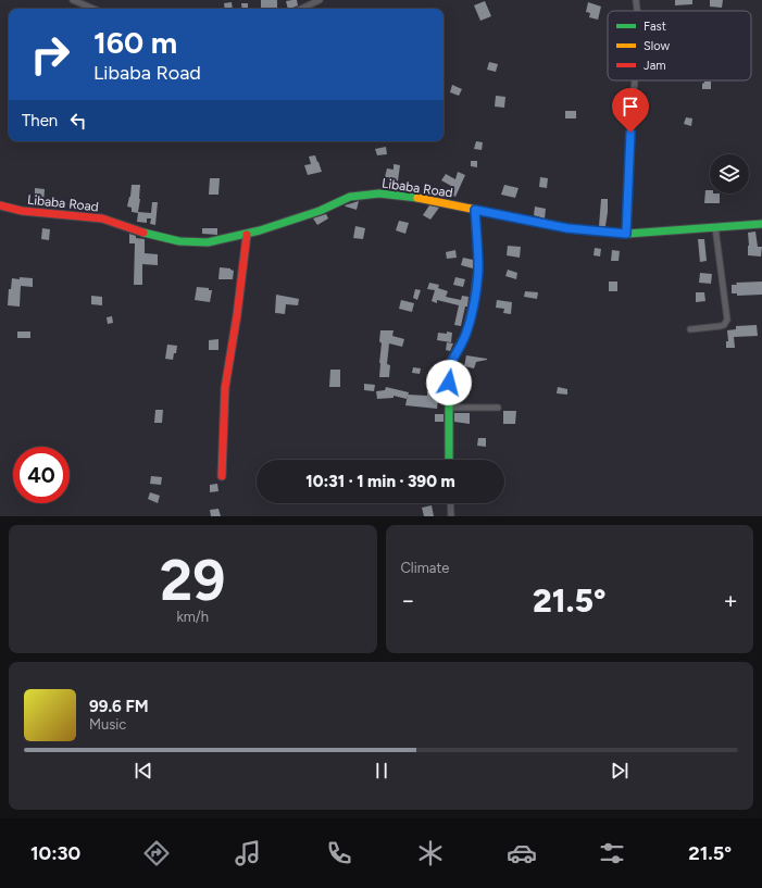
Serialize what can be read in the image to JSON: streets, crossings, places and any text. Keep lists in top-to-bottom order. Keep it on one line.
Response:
{"streets":{"street":["Libaba Road"]},"legend":["Fast","Slow","Jam"],"page":{"turn":["160 m","Libaba Road"],"then":"Then","limit":"40","trip":"10:31 · 1 min · 390 m","tile":[["29","km/h"],"Climate"],"heat":["−","21.5°","+"],"song":["99.6 FM","Music"],"tabs":["10:30","21.5°"]}}
